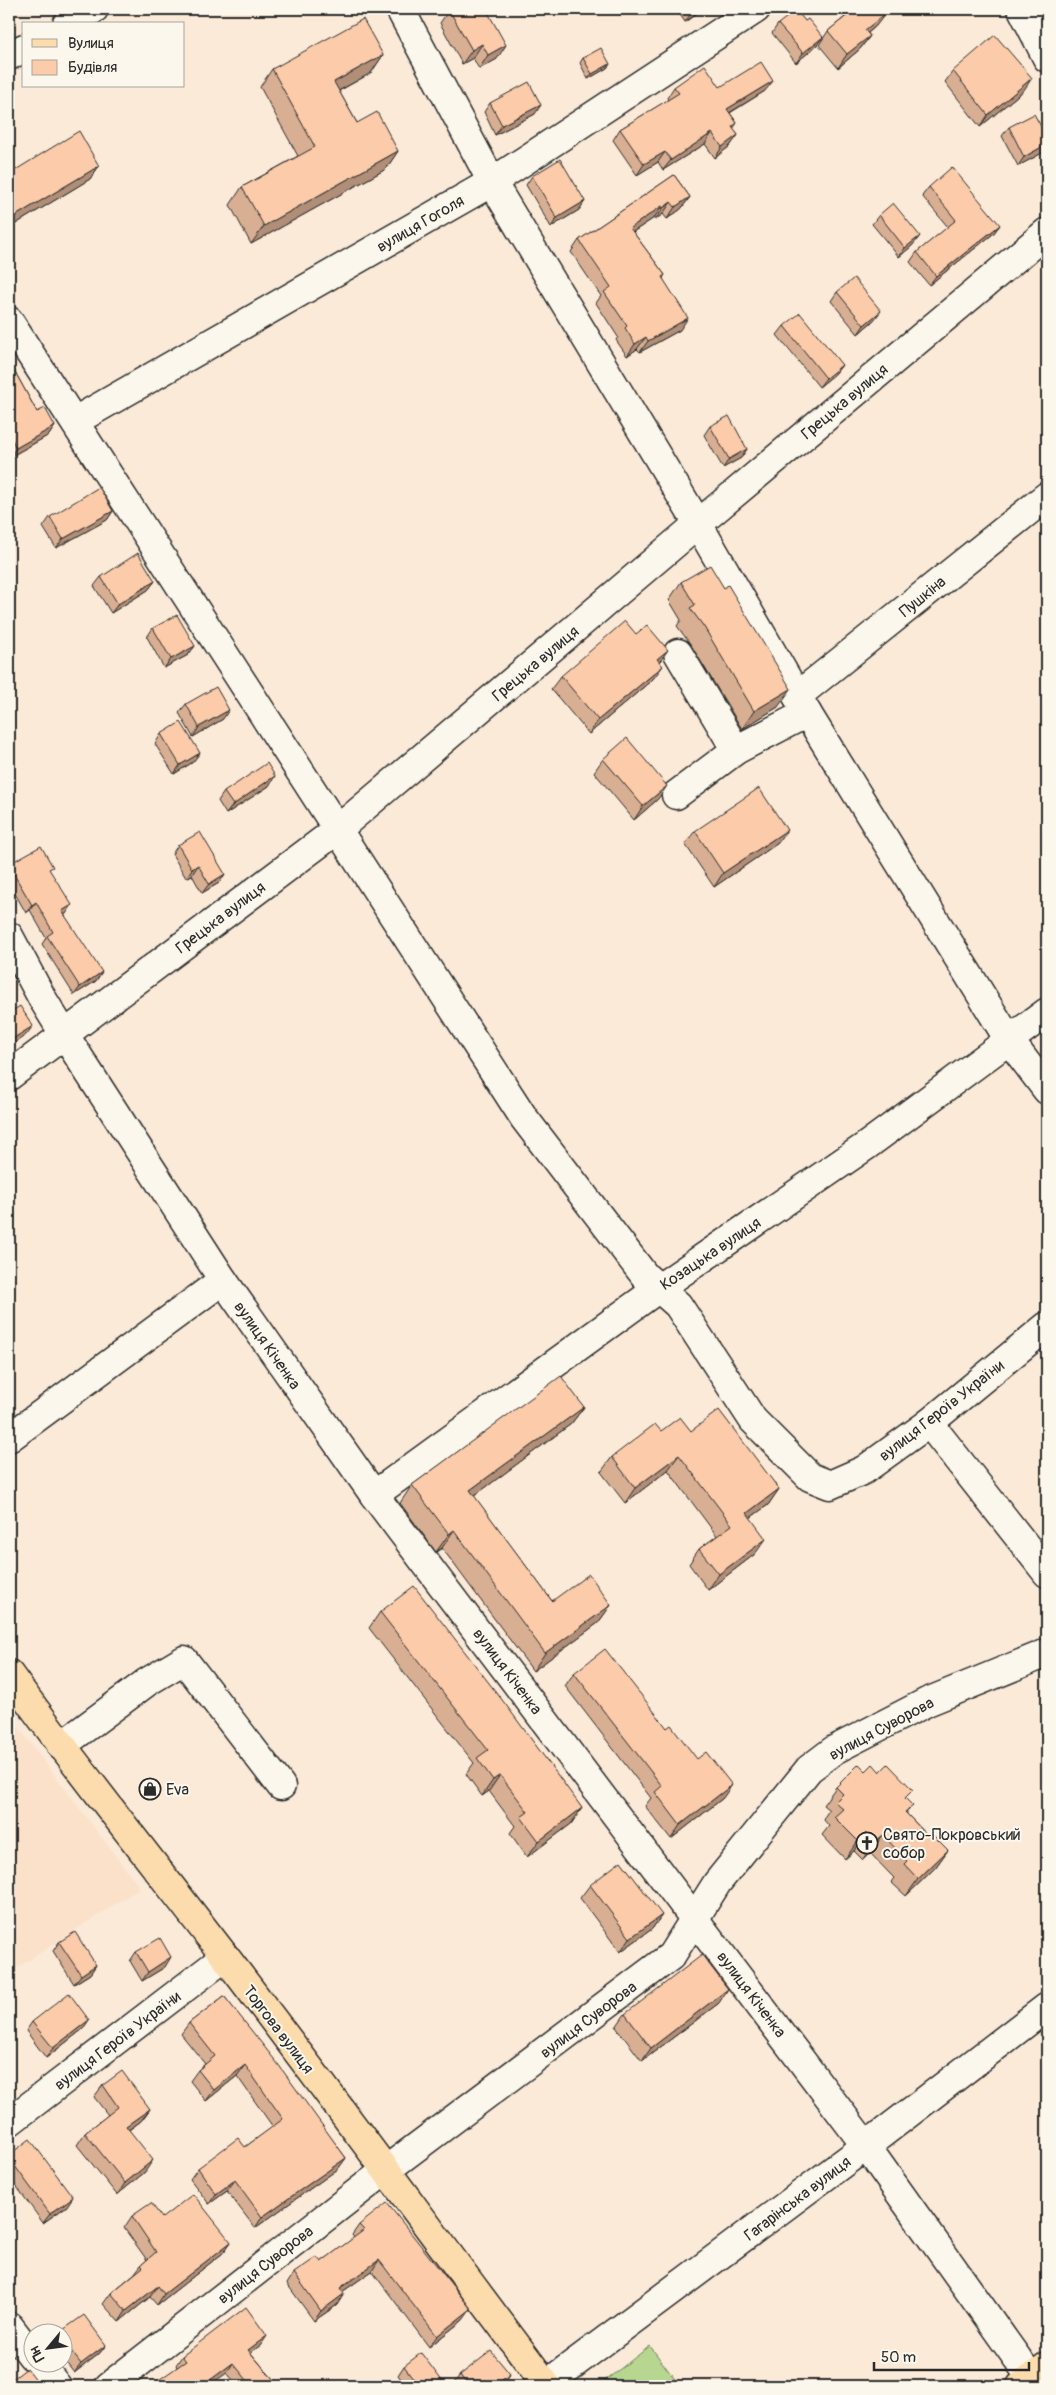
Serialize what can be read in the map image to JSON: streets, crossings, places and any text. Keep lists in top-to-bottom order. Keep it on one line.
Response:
{"streets":{"main road":["Торгова вулиця"],"street":["вулиця Гоголя","Грецька вулиця","Пушкіна","Козацька вулиця","вулиця Кіченка","вулиця Героїв України","вулиця Суворова","Гагарінська вулиця"]},"crossings":[["Грецька вулиця","вулиця Кіченка"],["Козацька вулиця","вулиця Кіченка"],["Козацька вулиця","вулиця Героїв України"],["вулиця Кіченка","вулиця Суворова"],["вулиця Кіченка","Гагарінська вулиця"],["вулиця Героїв України","Торгова вулиця"],["вулиця Суворова","Торгова вулиця"],["Торгова вулиця","Гагарінська вулиця"]],"places":{"shop":["Eva"],"church":["Свято-Покровський собор"]},"legend":["Вулиця","Будівля"],"scale_bar":"50 m","north":"bottom left"}
